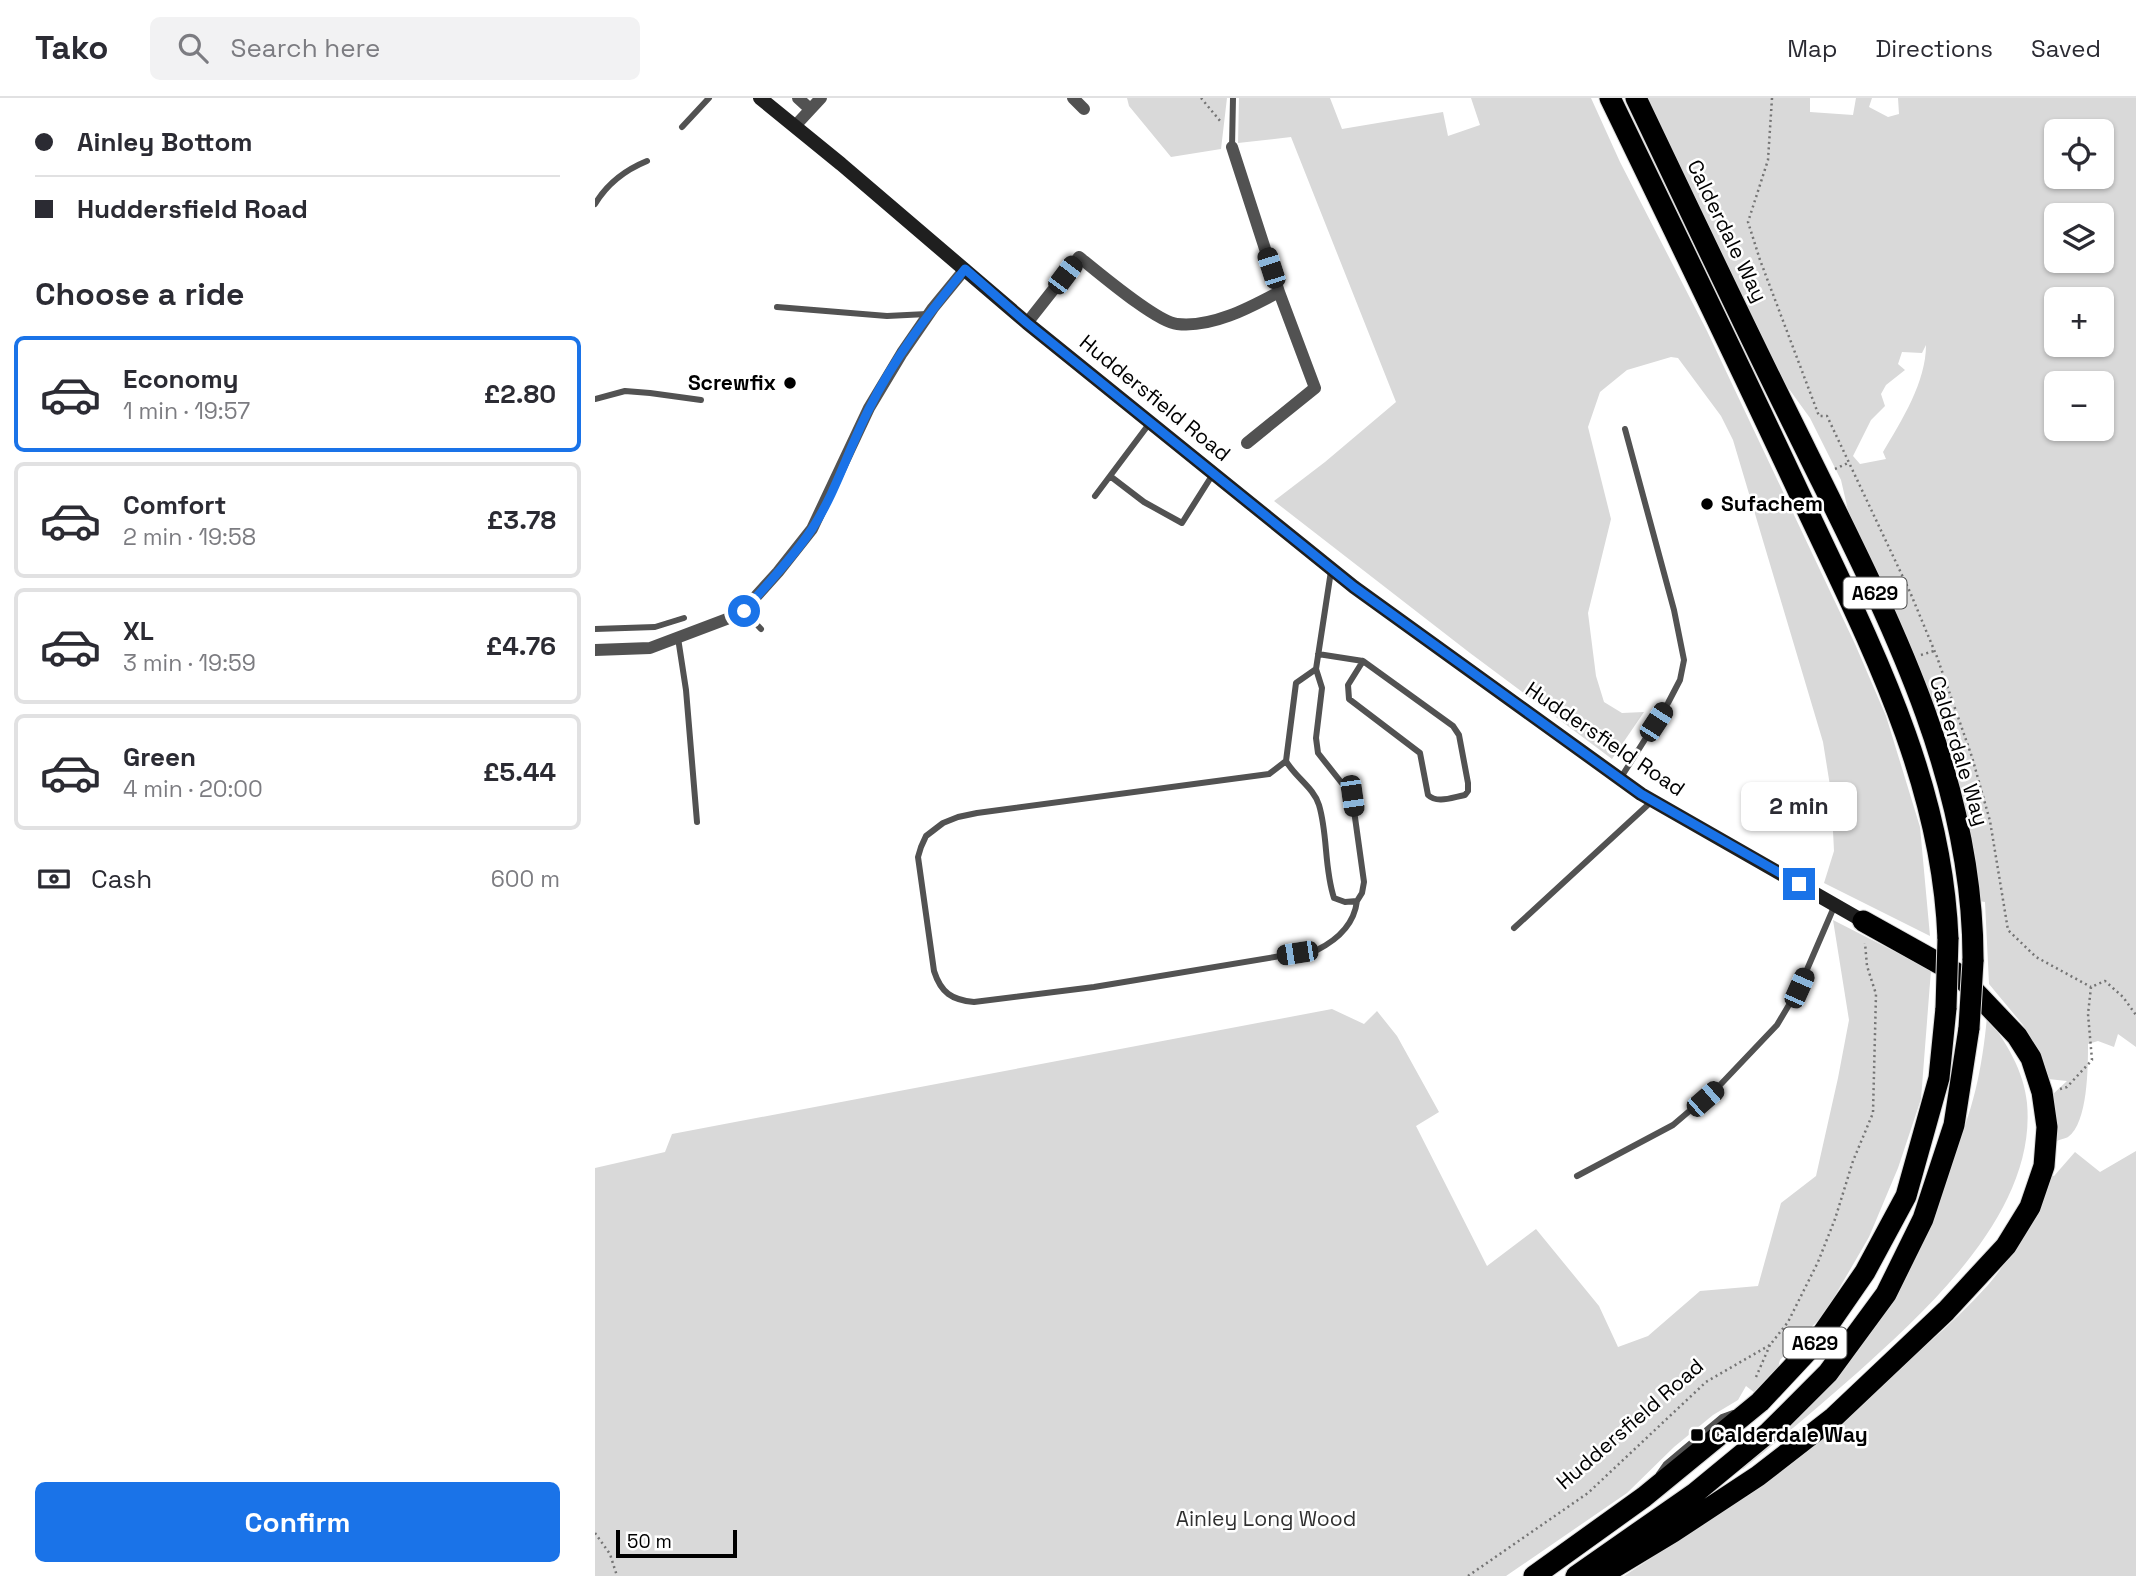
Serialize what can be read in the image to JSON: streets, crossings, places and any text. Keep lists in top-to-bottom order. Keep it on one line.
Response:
{"streets":{"highway":["Calderdale Way","A629"],"street":["Huddersfield Road"]},"parks":["Ainley Long Wood"],"places":{"other":["Screwfix","Sufachem"],"transit":["Calderdale Way"]},"scale_bar":"50 m","page":{"header":"Tako","search":"Search here","nav":["Map","Directions","Saved"],"banner":["Ainley Bottom","Huddersfield Road"],"map_buttons":["+","−"],"heading":"Choose a ride","list":[{"name":"Economy","note":"1 min · 19:57","value":"£2.80"},{"name":"Comfort","note":"2 min · 19:58","value":"£3.78"},{"name":"XL","note":"3 min · 19:59","value":"£4.76"},{"name":"Green","note":"4 min · 20:00","value":"£5.44"}],"bubble":"2 min","pay":["Cash","600 m"],"buttons":"Confirm","scale":"50 m"}}
